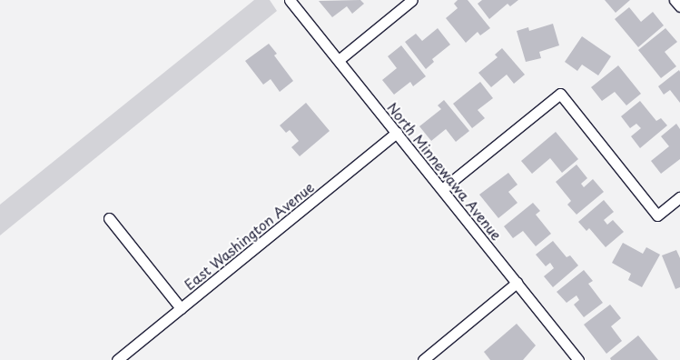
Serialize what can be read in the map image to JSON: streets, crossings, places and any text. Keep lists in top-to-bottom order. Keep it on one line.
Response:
{"streets":{"street":["North Minnewawa Avenue","East Washington Avenue"]},"crossings":[["North Minnewawa Avenue","East Washington Avenue"]]}
